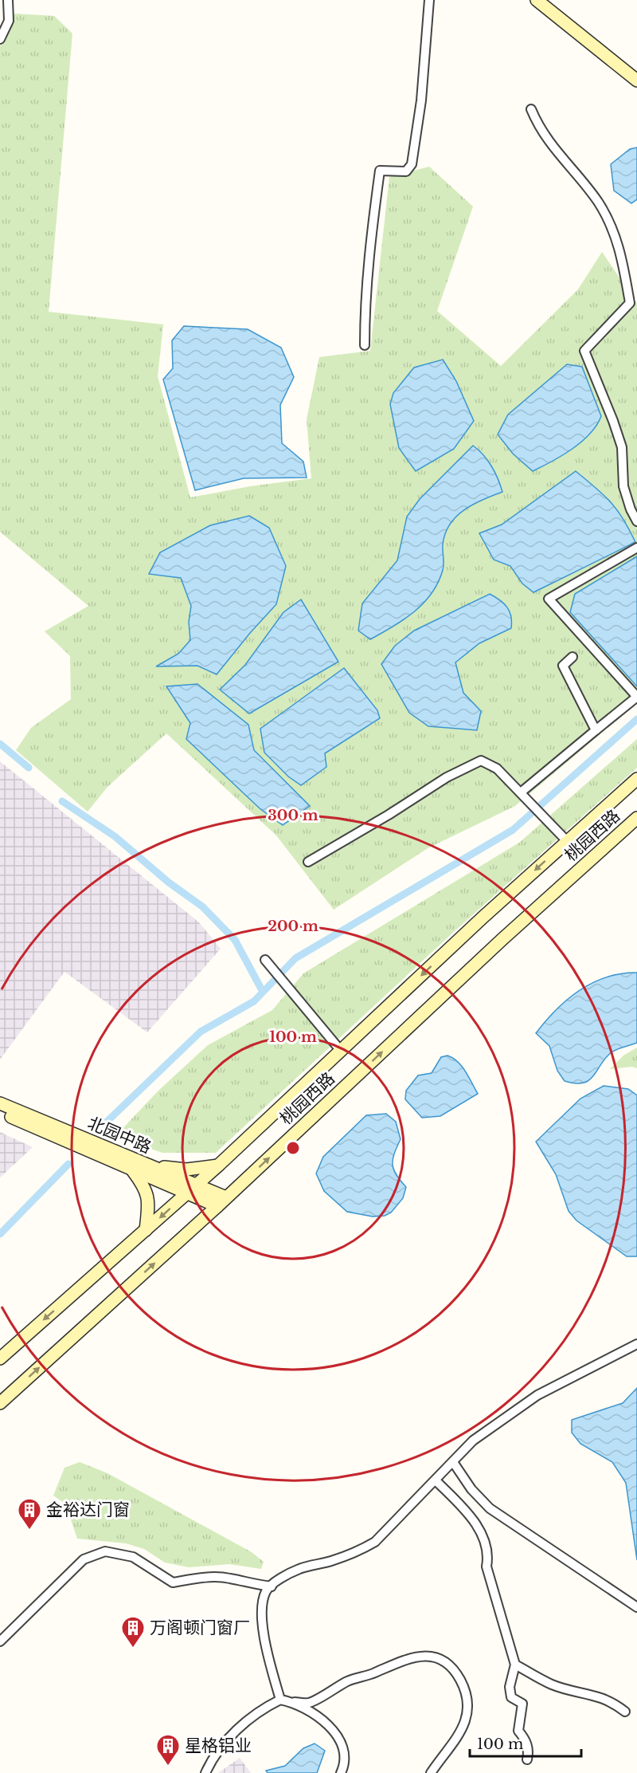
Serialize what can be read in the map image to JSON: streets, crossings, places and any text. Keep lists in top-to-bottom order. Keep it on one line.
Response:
{"streets":{"main road":["桃园西路","北园中路"]},"crossings":[["桃园西路","北园中路"]],"places":{"building":["金裕达门窗","万阁顿门窗厂","星格铝业"]},"scale_bar":"100 m","rings":["300 m","200 m","100 m"]}
